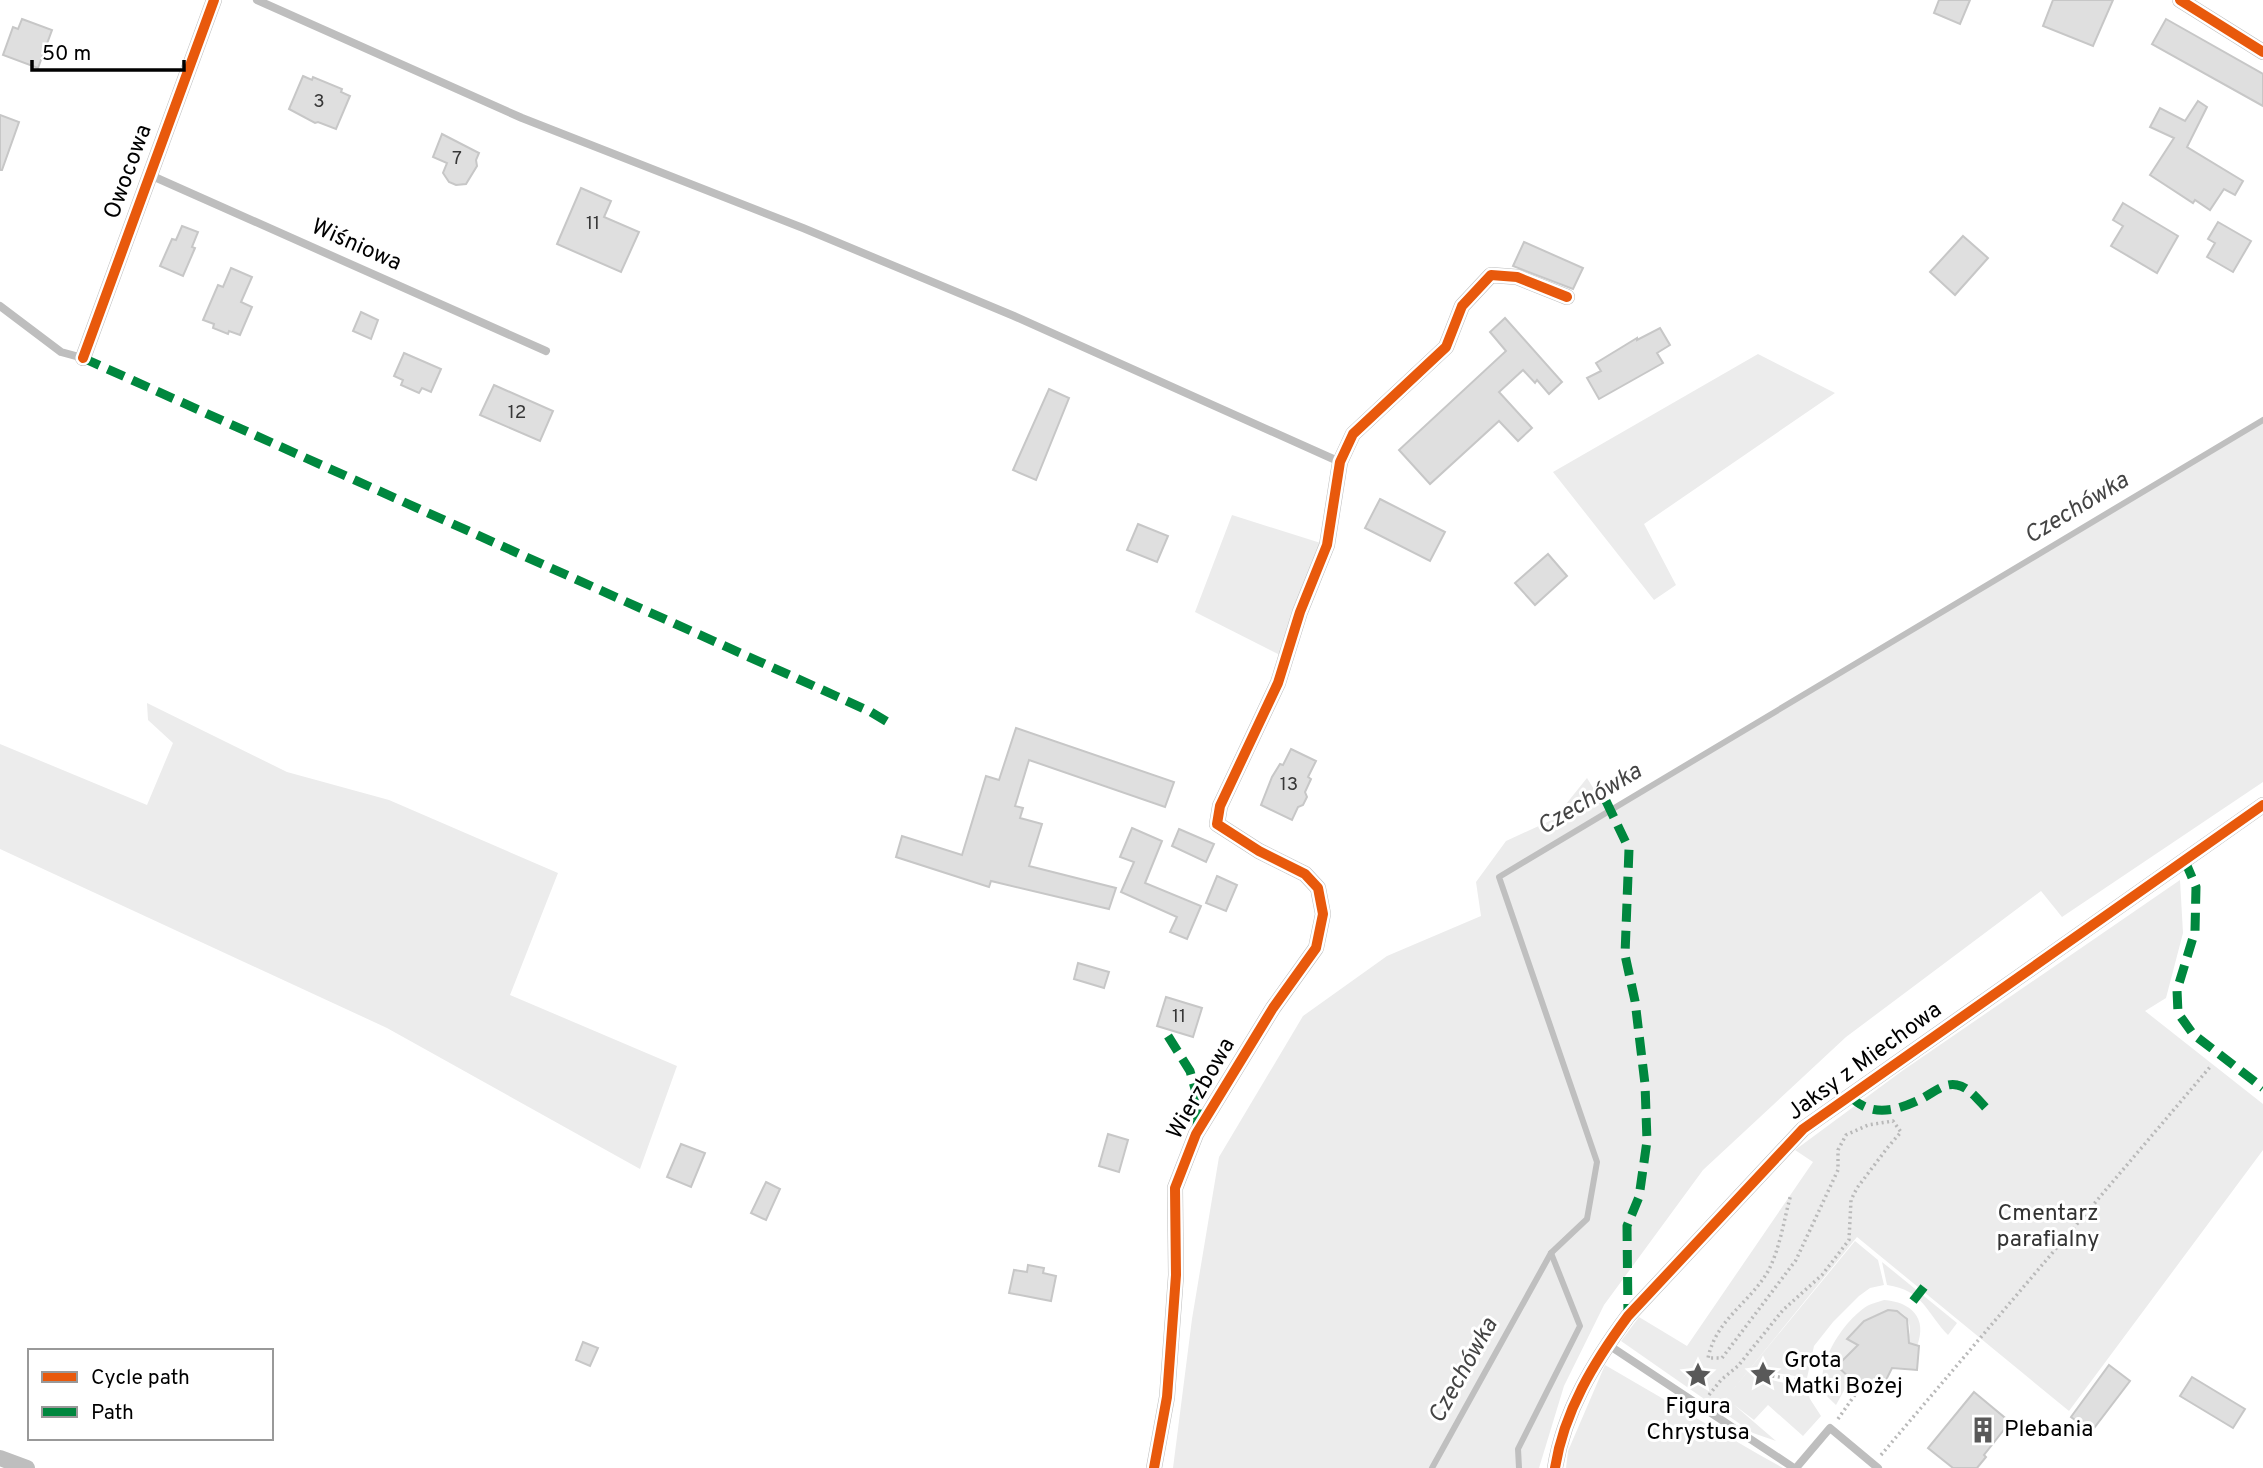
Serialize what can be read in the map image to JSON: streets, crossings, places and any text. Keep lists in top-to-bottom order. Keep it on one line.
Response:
{"streets":{"street":["Owocowa","Jaksy z Miechowa","Wierzbowa"],"lane":["Wiśniowa"]},"crossings":[["Owocowa","Wiśniowa"]],"water":["Czechówka"],"parks":["Cmentarz parafialny"],"places":{"place":["Grota Matki Bożej","Figura Chrystusa"],"building":["Plebania"]},"house_numbers":["3","7","11","12","13","11"],"legend":["Cycle path","Path"],"scale_bar":"50 m"}
